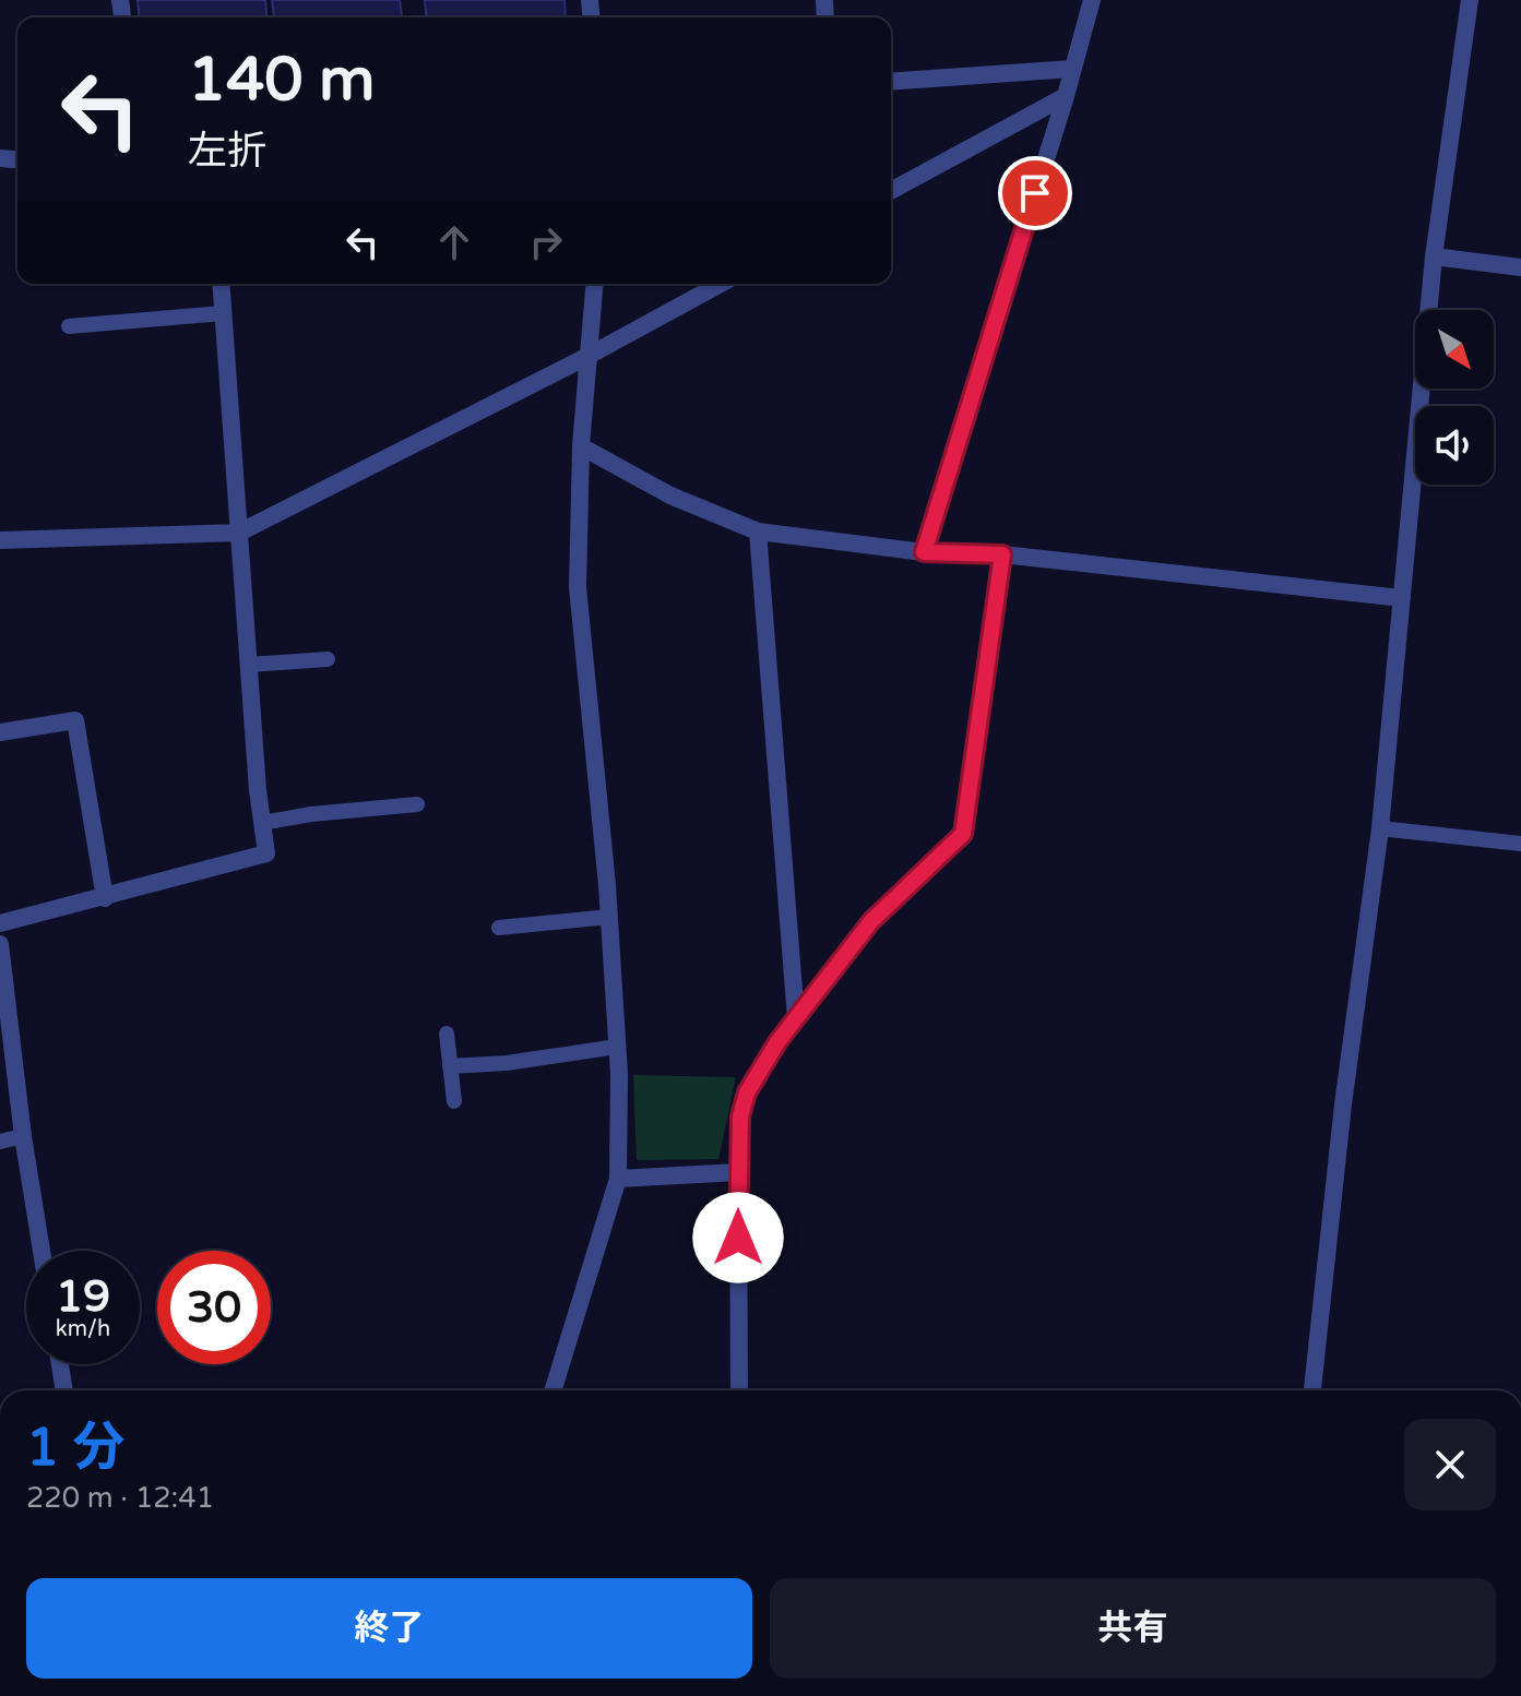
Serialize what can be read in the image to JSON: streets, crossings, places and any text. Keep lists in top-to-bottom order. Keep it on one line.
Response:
{"north":"bottom right","page":{"turn":["140 m","左折"],"speed":"19 km/h","limit":"30","heading":["1 分","220 m · 12:41"],"buttons":["終了","共有"]}}
